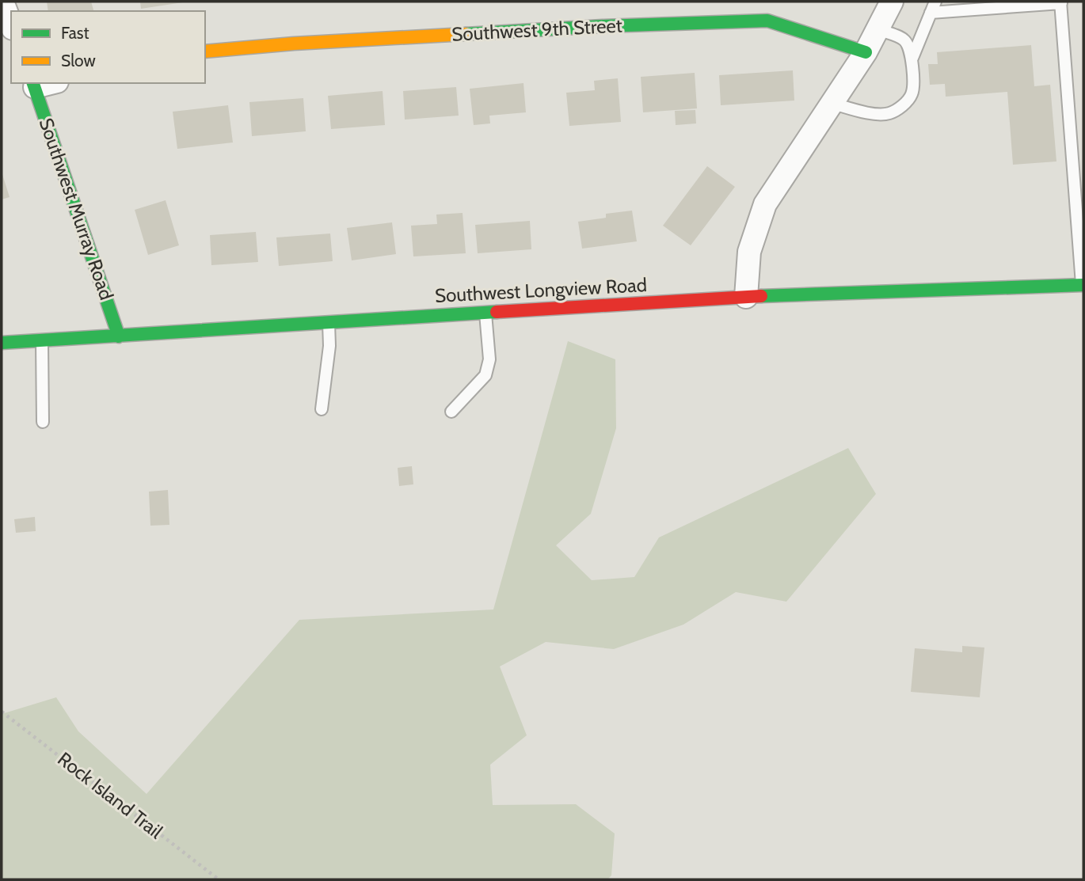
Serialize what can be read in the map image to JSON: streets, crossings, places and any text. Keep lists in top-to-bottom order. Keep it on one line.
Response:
{"streets":{"street":["Southwest 9th Street","Southwest Murray Road","Southwest Longview Road"],"path":["Rock Island Trail"]},"crossings":[["Southwest Murray Road","Southwest Longview Road"]],"legend":["Fast","Slow"]}
